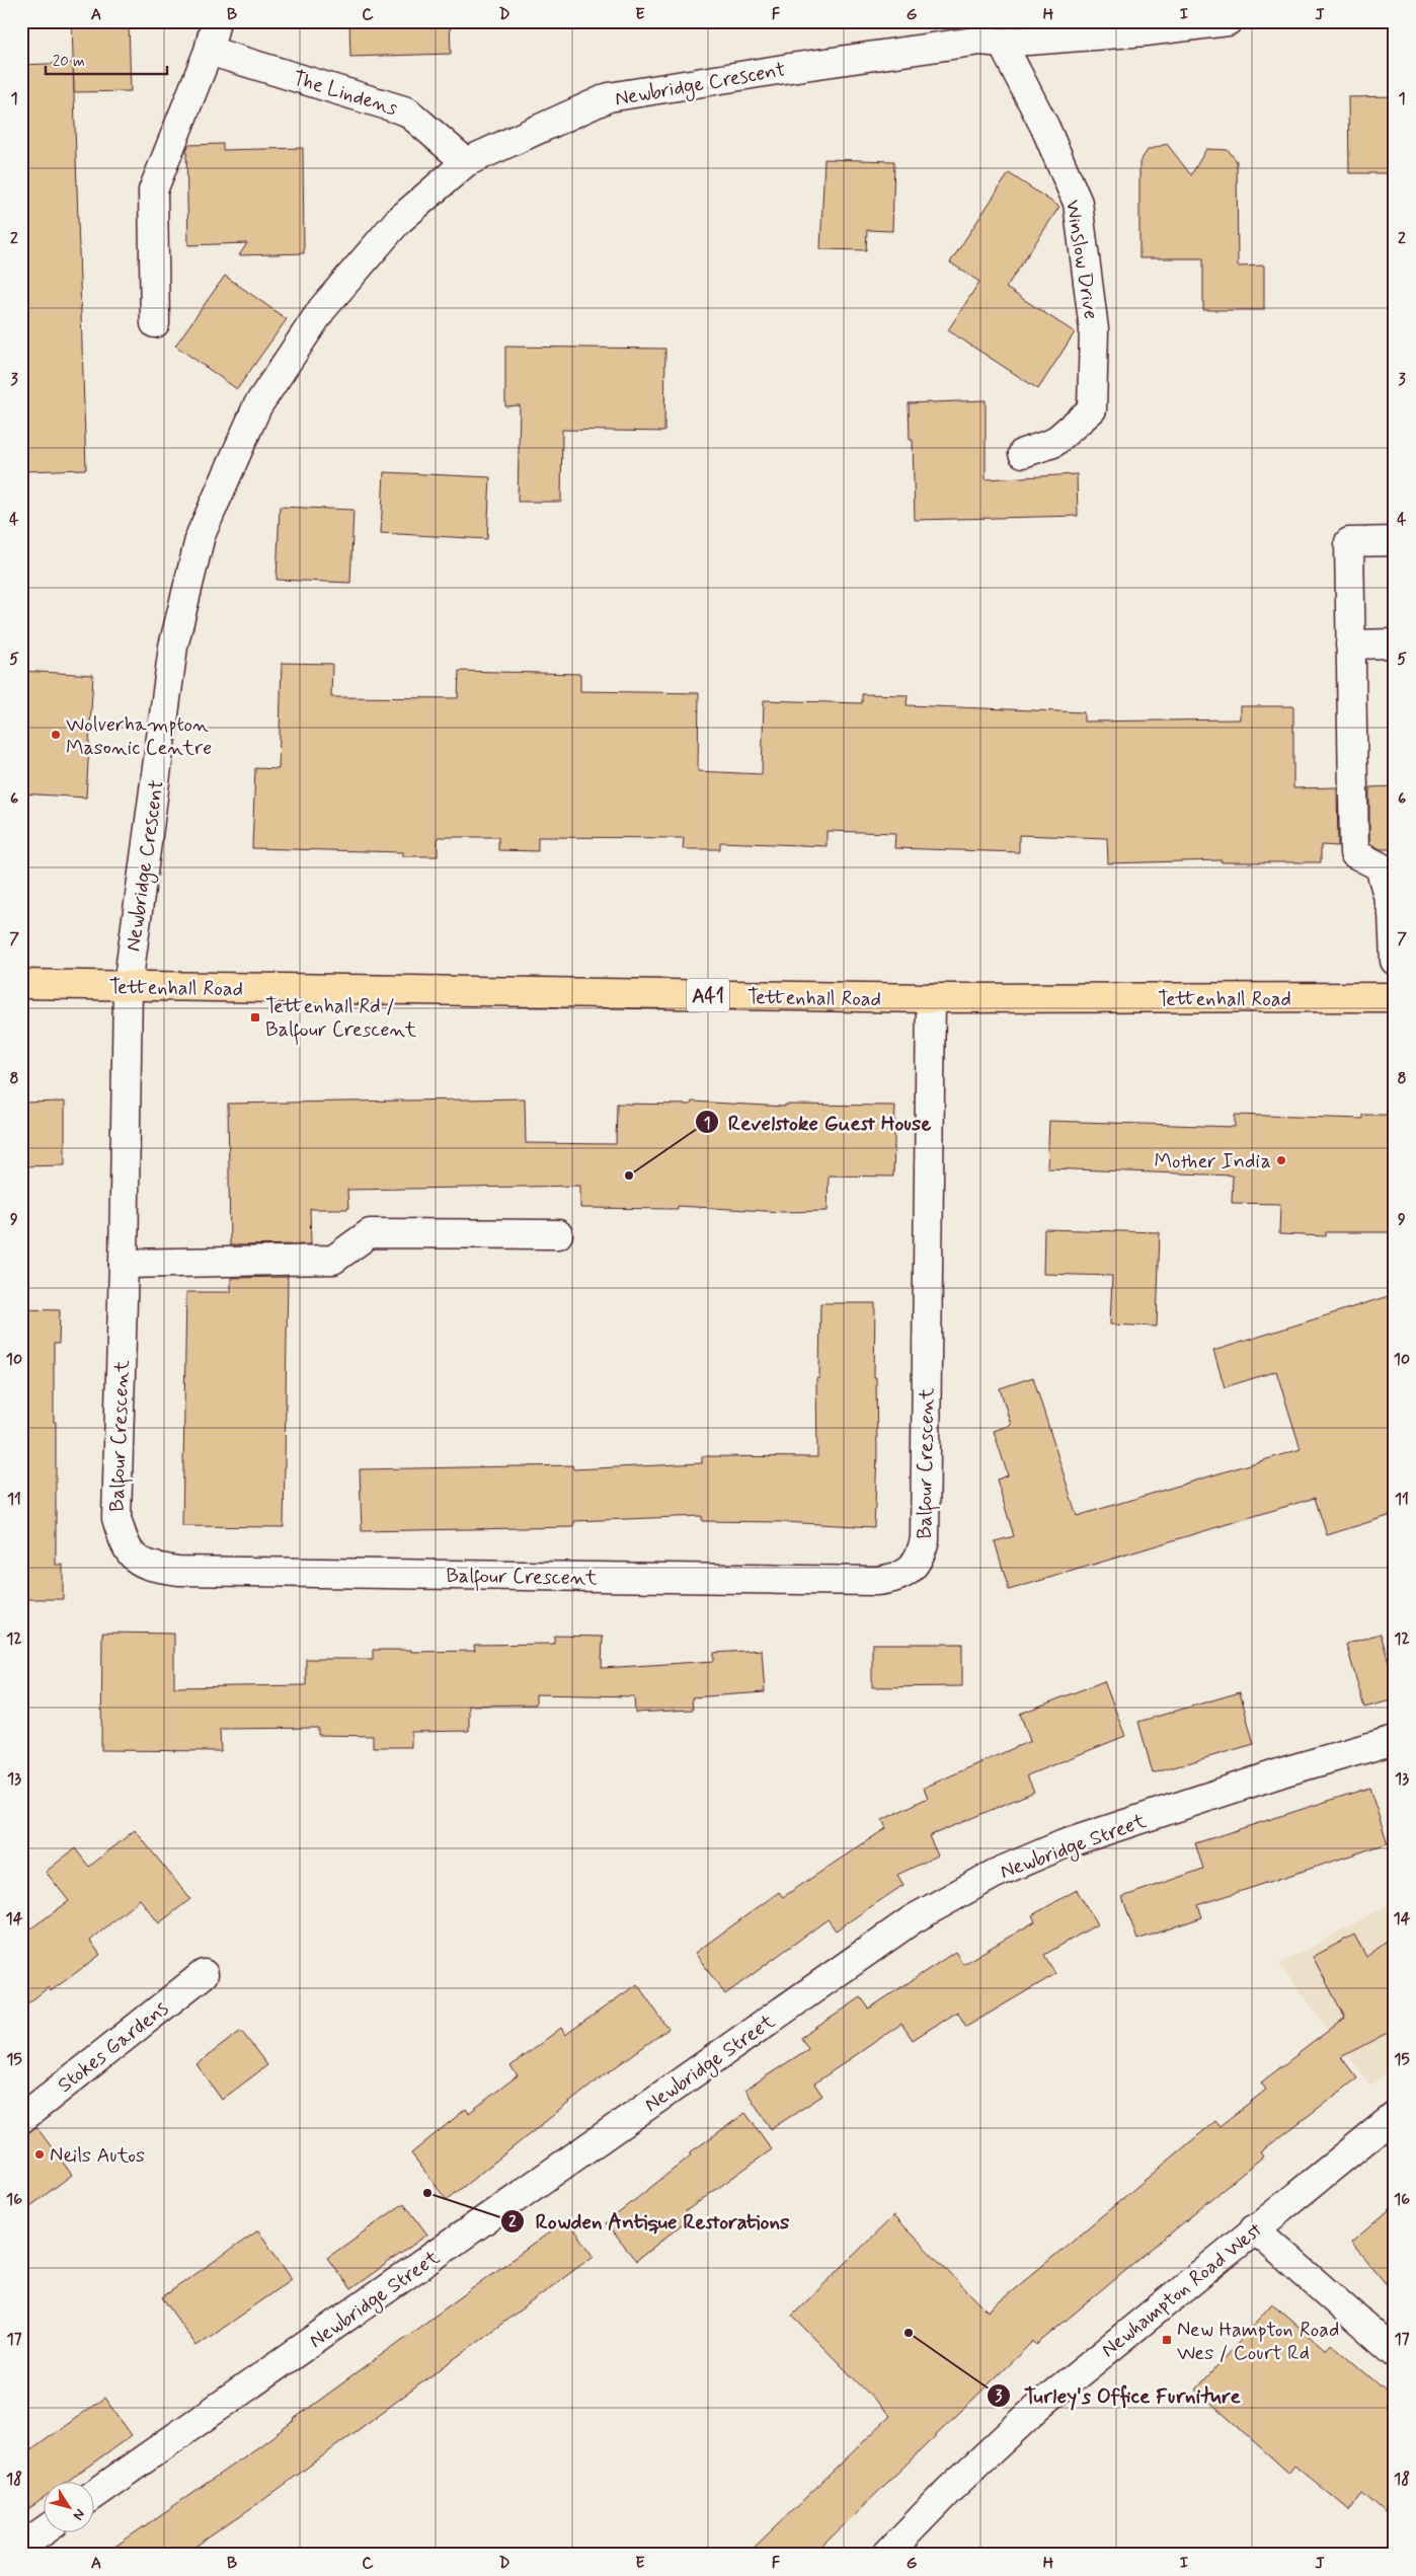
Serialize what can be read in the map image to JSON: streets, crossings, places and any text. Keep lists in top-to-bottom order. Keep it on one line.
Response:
{"streets":{"highway":["Tettenhall Road","A41"],"street":["Newbridge Crescent","The Lindens","Winslow Drive","Balfour Crescent","Newbridge Street","Stokes Gardens","Newhampton Road West"]},"crossings":[["Newbridge Crescent","The Lindens"],["Newbridge Crescent","Winslow Drive"],["Newbridge Crescent","Tettenhall Road"],["Newbridge Crescent","Balfour Crescent"],["Tettenhall Road","Balfour Crescent"]],"places":{"other":["Wolverhampton Masonic Centre","Mother India","Revelstoke Guest House","Neils Autos","Rowden Antique Restorations","Turley's Office Furniture"],"transit":["Tettenhall Rd / Balfour Crescent","New Hampton Road Wes / Court Rd"]},"scale_bar":"20 m","north":"bottom right","grid":{"columns":["A","B","C","D","E","F","G","H","I","J"],"rows":["1","2","3","4","5","6","7","8","9","10","11","12","13","14","15","16","17","18"]}}
